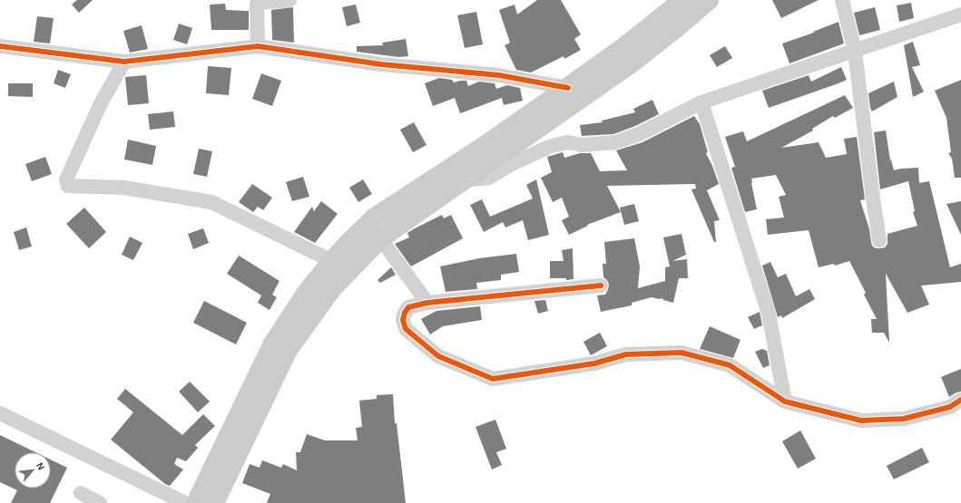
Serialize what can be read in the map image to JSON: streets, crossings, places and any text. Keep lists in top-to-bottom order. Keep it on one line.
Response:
{"north":"top right"}
